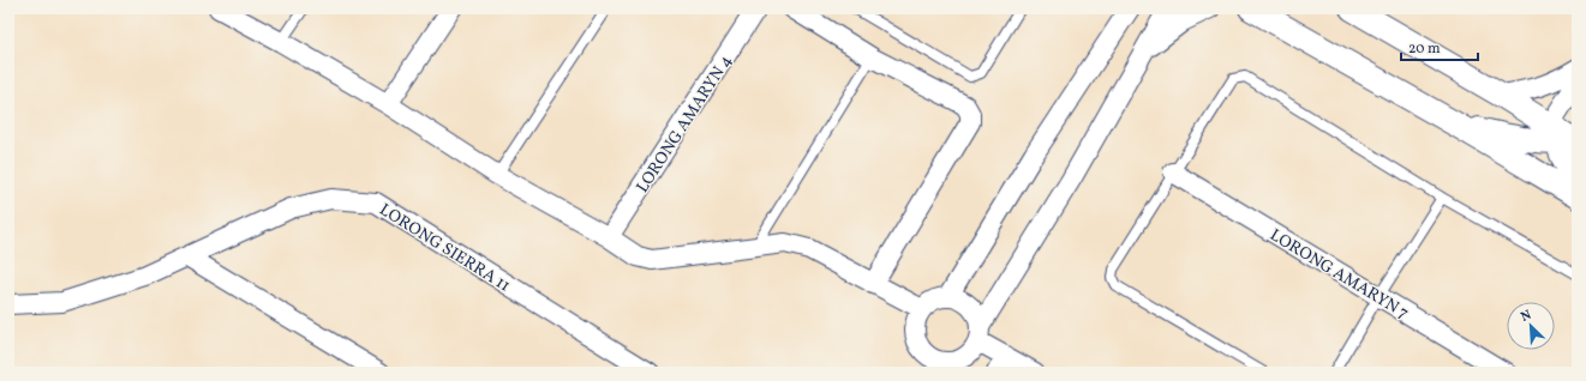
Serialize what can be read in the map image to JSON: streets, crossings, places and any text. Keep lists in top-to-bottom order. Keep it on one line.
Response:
{"streets":{"street":["LORONG AMARYN 4","LORONG SIERRA 11","LORONG AMARYN 7"]},"scale_bar":"20 m","north":"top left"}
